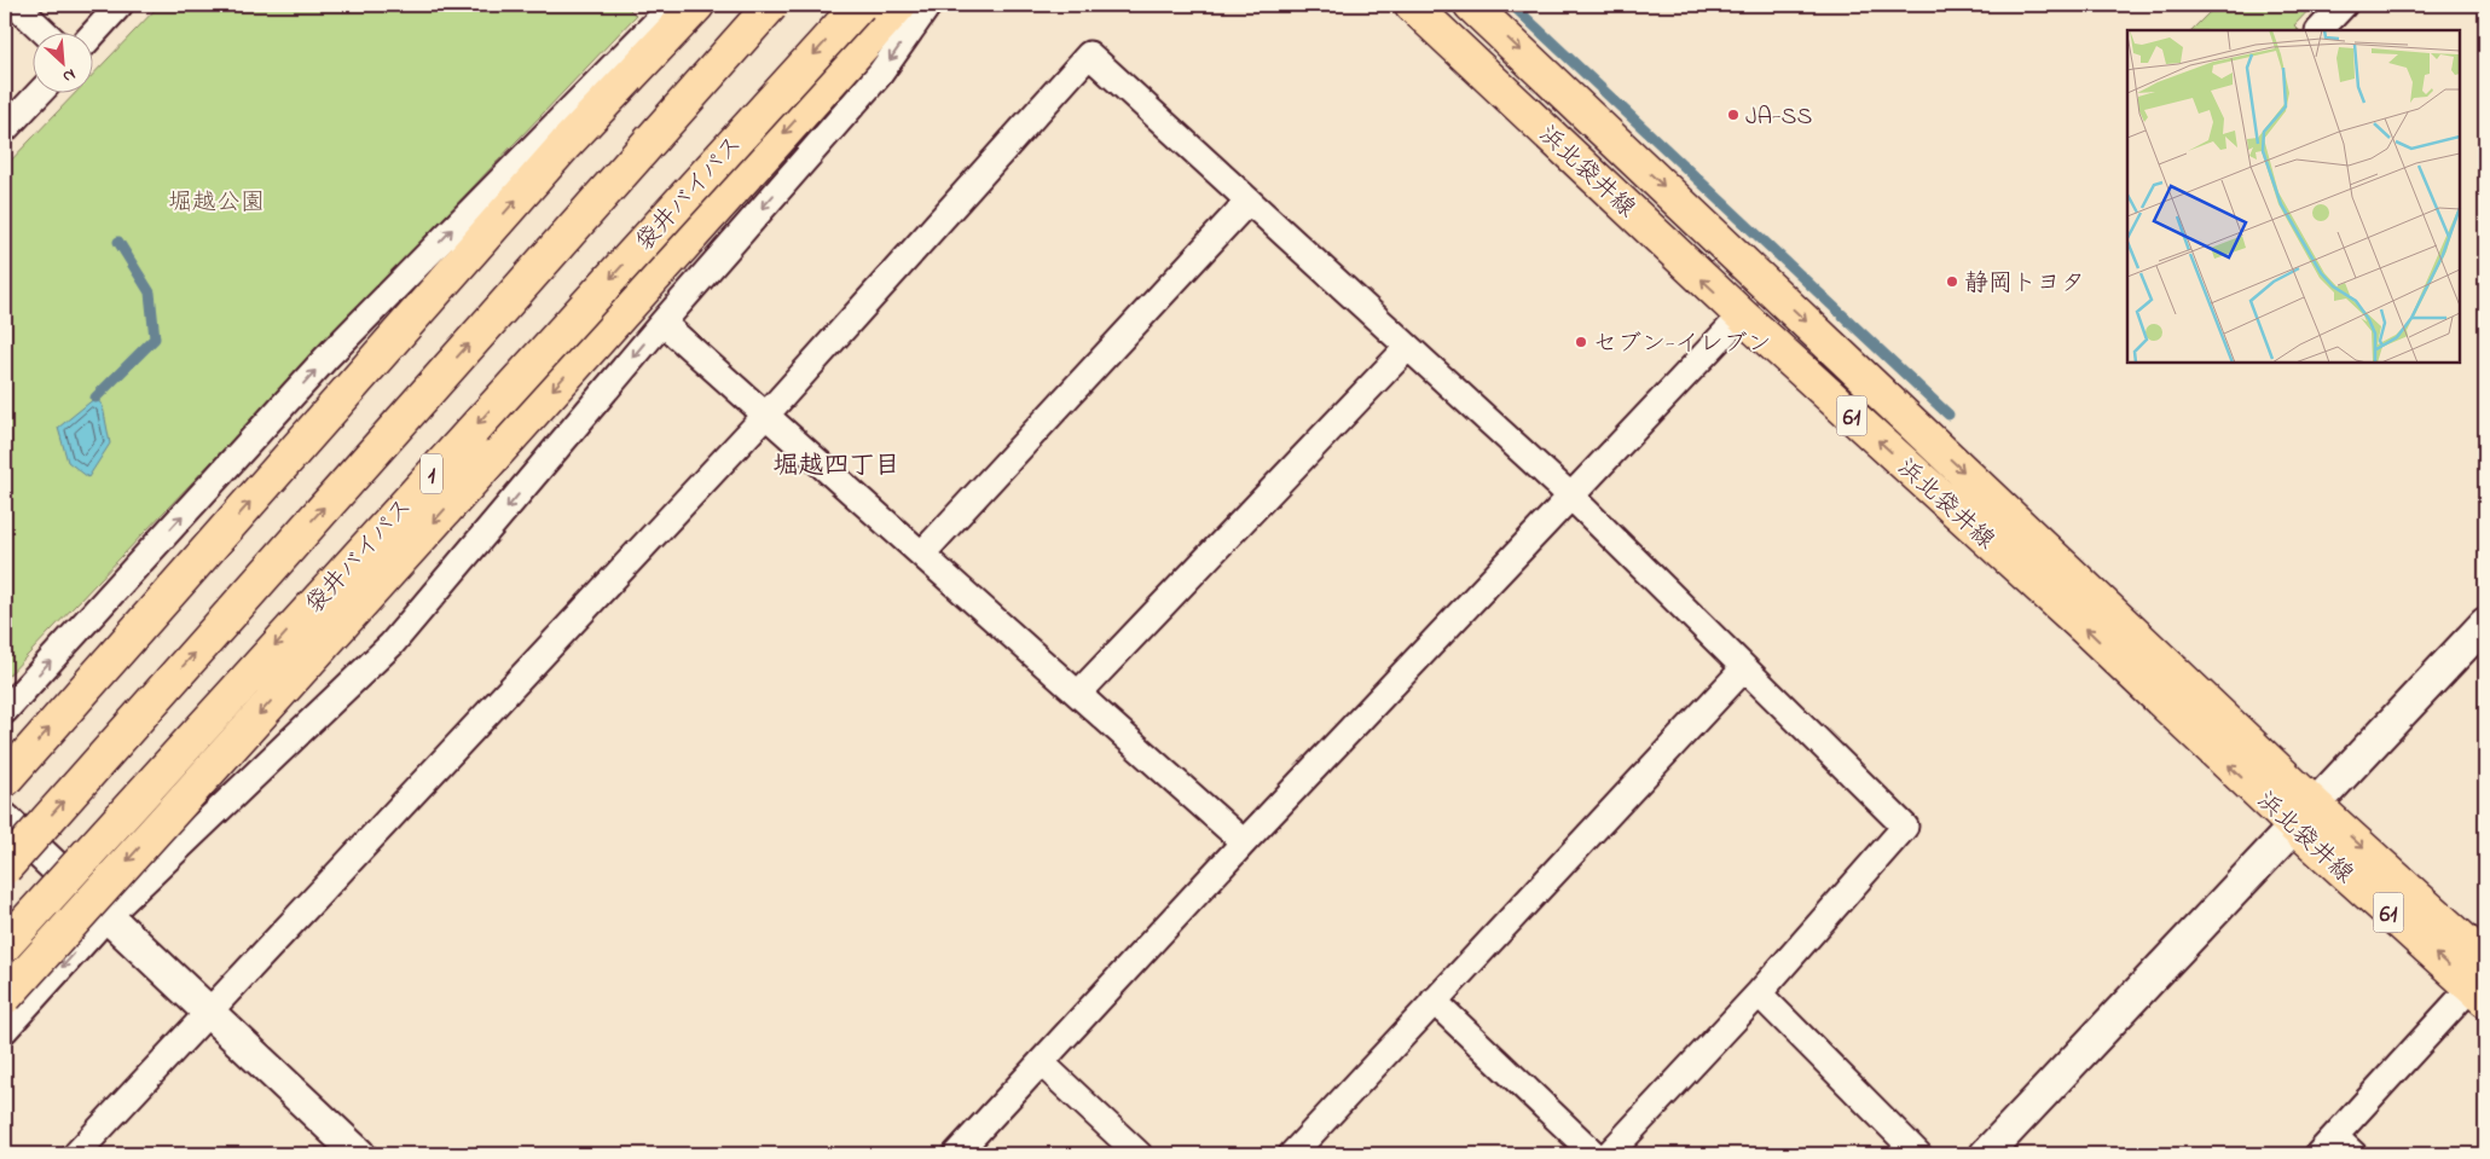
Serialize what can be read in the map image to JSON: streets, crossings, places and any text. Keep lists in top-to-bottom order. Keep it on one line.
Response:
{"streets":{"main road":["浜北袋井線","袋井バイパス","61","1"]},"districts":["堀越四丁目"],"parks":["堀越公園"],"places":["JA-SS","静岡トヨタ","セブン-イレブン"],"north":"bottom right"}
